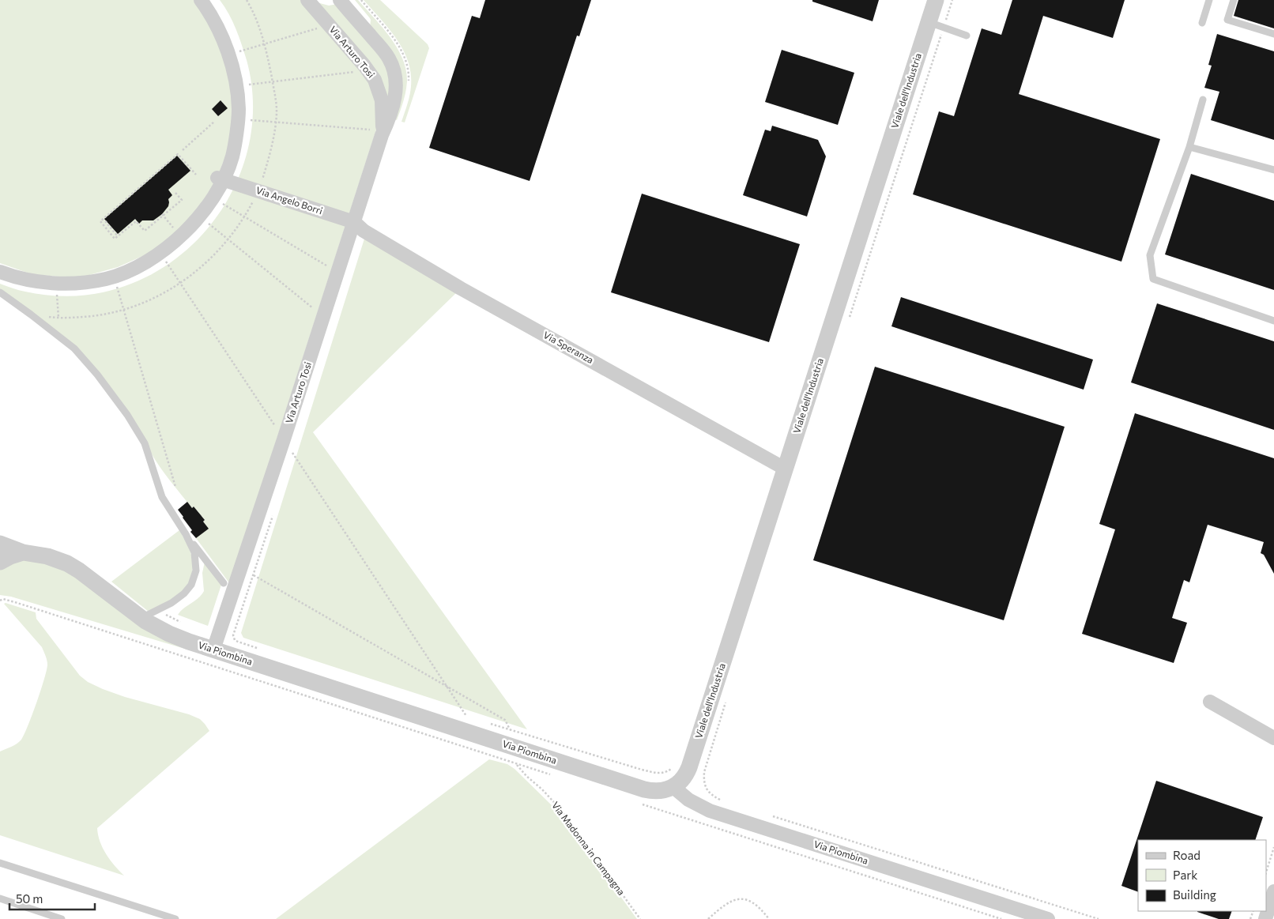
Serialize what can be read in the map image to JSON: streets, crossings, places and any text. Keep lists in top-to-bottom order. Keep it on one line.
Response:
{"streets":{"street":["Via Arturo Tosi","Viale dell'Industria","Via Angelo Borri","Via Speranza","Via Piombina"],"path":["Via Madonna in Campagna"]},"crossings":[["Via Arturo Tosi","Via Angelo Borri"],["Via Arturo Tosi","Via Speranza"],["Via Arturo Tosi","Via Piombina"],["Viale dell'Industria","Via Speranza"],["Viale dell'Industria","Via Piombina"],["Via Angelo Borri","Via Speranza"],["Via Piombina","Via Madonna in Campagna"]],"legend":["Road","Park","Building"],"scale_bar":"50 m"}
